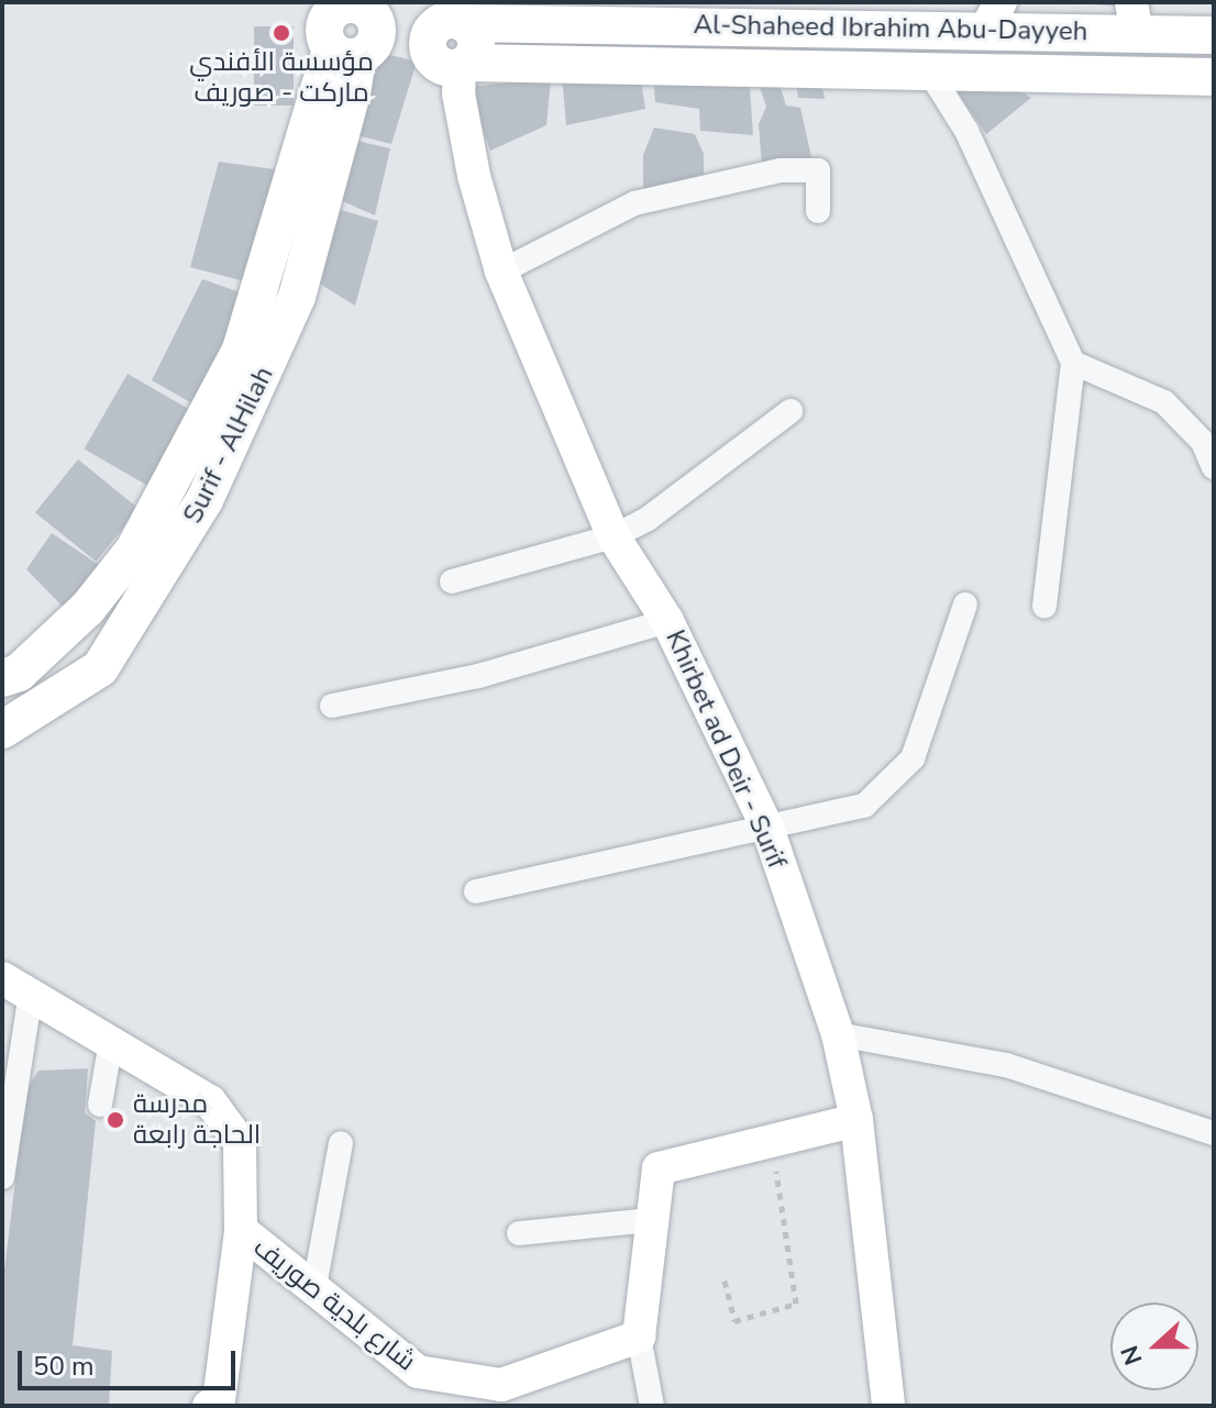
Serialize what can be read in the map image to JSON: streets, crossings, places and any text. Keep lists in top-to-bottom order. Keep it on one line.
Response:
{"streets":{"main road":["Al-Shaheed Ibrahim Abu-Dayyeh","Surif - AlHilah","Khirbet ad Deir - Surif","شارع بلدية صوريف"]},"crossings":[["Al-Shaheed Ibrahim Abu-Dayyeh","Khirbet ad Deir - Surif"]],"places":["مؤسسة الأفندي ماركت - صوريف","مدرسة الحاجة رابعة"],"scale_bar":"50 m","north":"left"}
